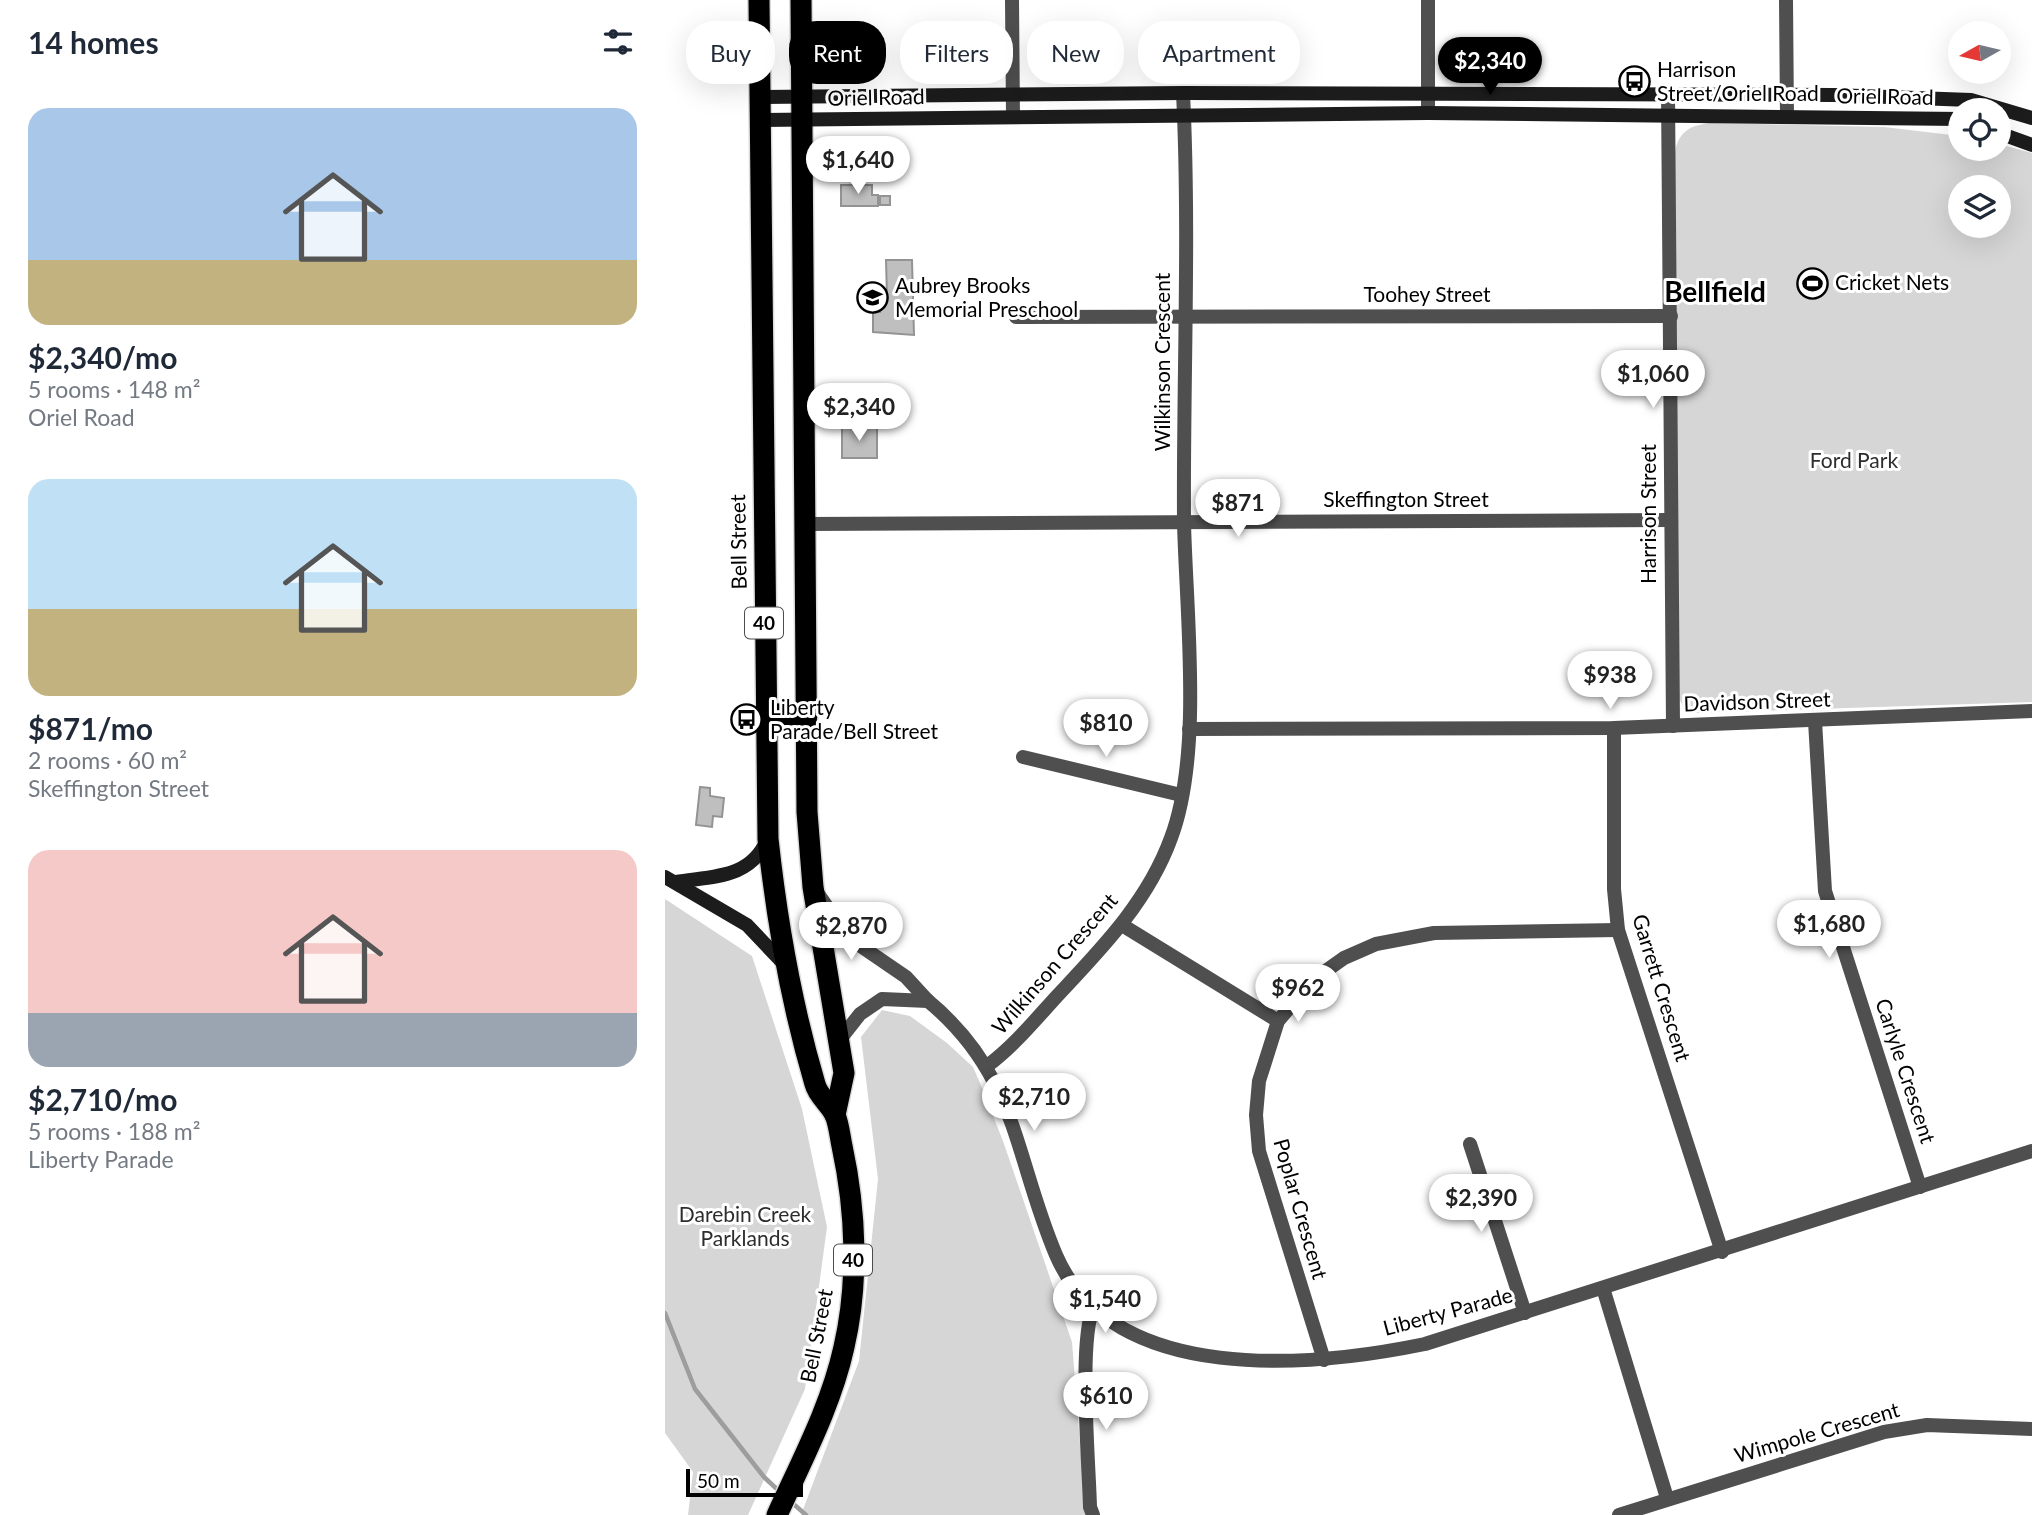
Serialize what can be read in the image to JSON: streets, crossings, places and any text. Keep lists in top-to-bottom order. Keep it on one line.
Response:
{"streets":{"highway":["Bell Street","40"],"main road":["Oriel Road"],"street":["Toohey Street","Wilkinson Crescent","Skeffington Street","Harrison Street","Davidson Street","Garrett Crescent","Carlyle Crescent","Poplar Crescent","Liberty Parade","Wimpole Crescent"]},"crossings":[["Oriel Road","Wilkinson Crescent"],["Oriel Road","Harrison Street"],["Oriel Road","Bell Street"],["Toohey Street","Wilkinson Crescent"],["Toohey Street","Harrison Street"],["Wilkinson Crescent","Skeffington Street"],["Wilkinson Crescent","Davidson Street"],["Wilkinson Crescent","Liberty Parade"],["Skeffington Street","Harrison Street"],["Skeffington Street","Bell Street"],["Harrison Street","Davidson Street"],["Bell Street","Liberty Parade"],["Davidson Street","Garrett Crescent"],["Davidson Street","Carlyle Crescent"],["Garrett Crescent","Poplar Crescent"],["Garrett Crescent","Liberty Parade"],["Carlyle Crescent","Liberty Parade"],["Poplar Crescent","Liberty Parade"]],"districts":["Bellfield"],"parks":["Ford Park","Darebin Creek Parklands"],"places":{"bus stop":["Harrison Street/Oriel Road","Liberty Parade/Bell Street"],"sports":["Cricket Nets"],"school or university":["Aubrey Brooks Memorial Preschool"]},"scale_bar":"50 m","north":"left","page":{"heading":"14 homes","chip":["Buy","Rent","Filters","New","Apartment"],"price":["$2,340","$1,640","$1,060","$2,340","$871","$938","$810","$1,680","$2,870","$962","$2,710","$2,390","$1,540","$610"],"list":[{"name":"$2,340/mo","note":"5 rooms · 148 m² · Oriel Road"},{"name":"$871/mo","note":"2 rooms · 60 m² · Skeffington Street"},{"name":"$2,710/mo","note":"5 rooms · 188 m² · Liberty Parade"}],"scale":"50 m"}}
